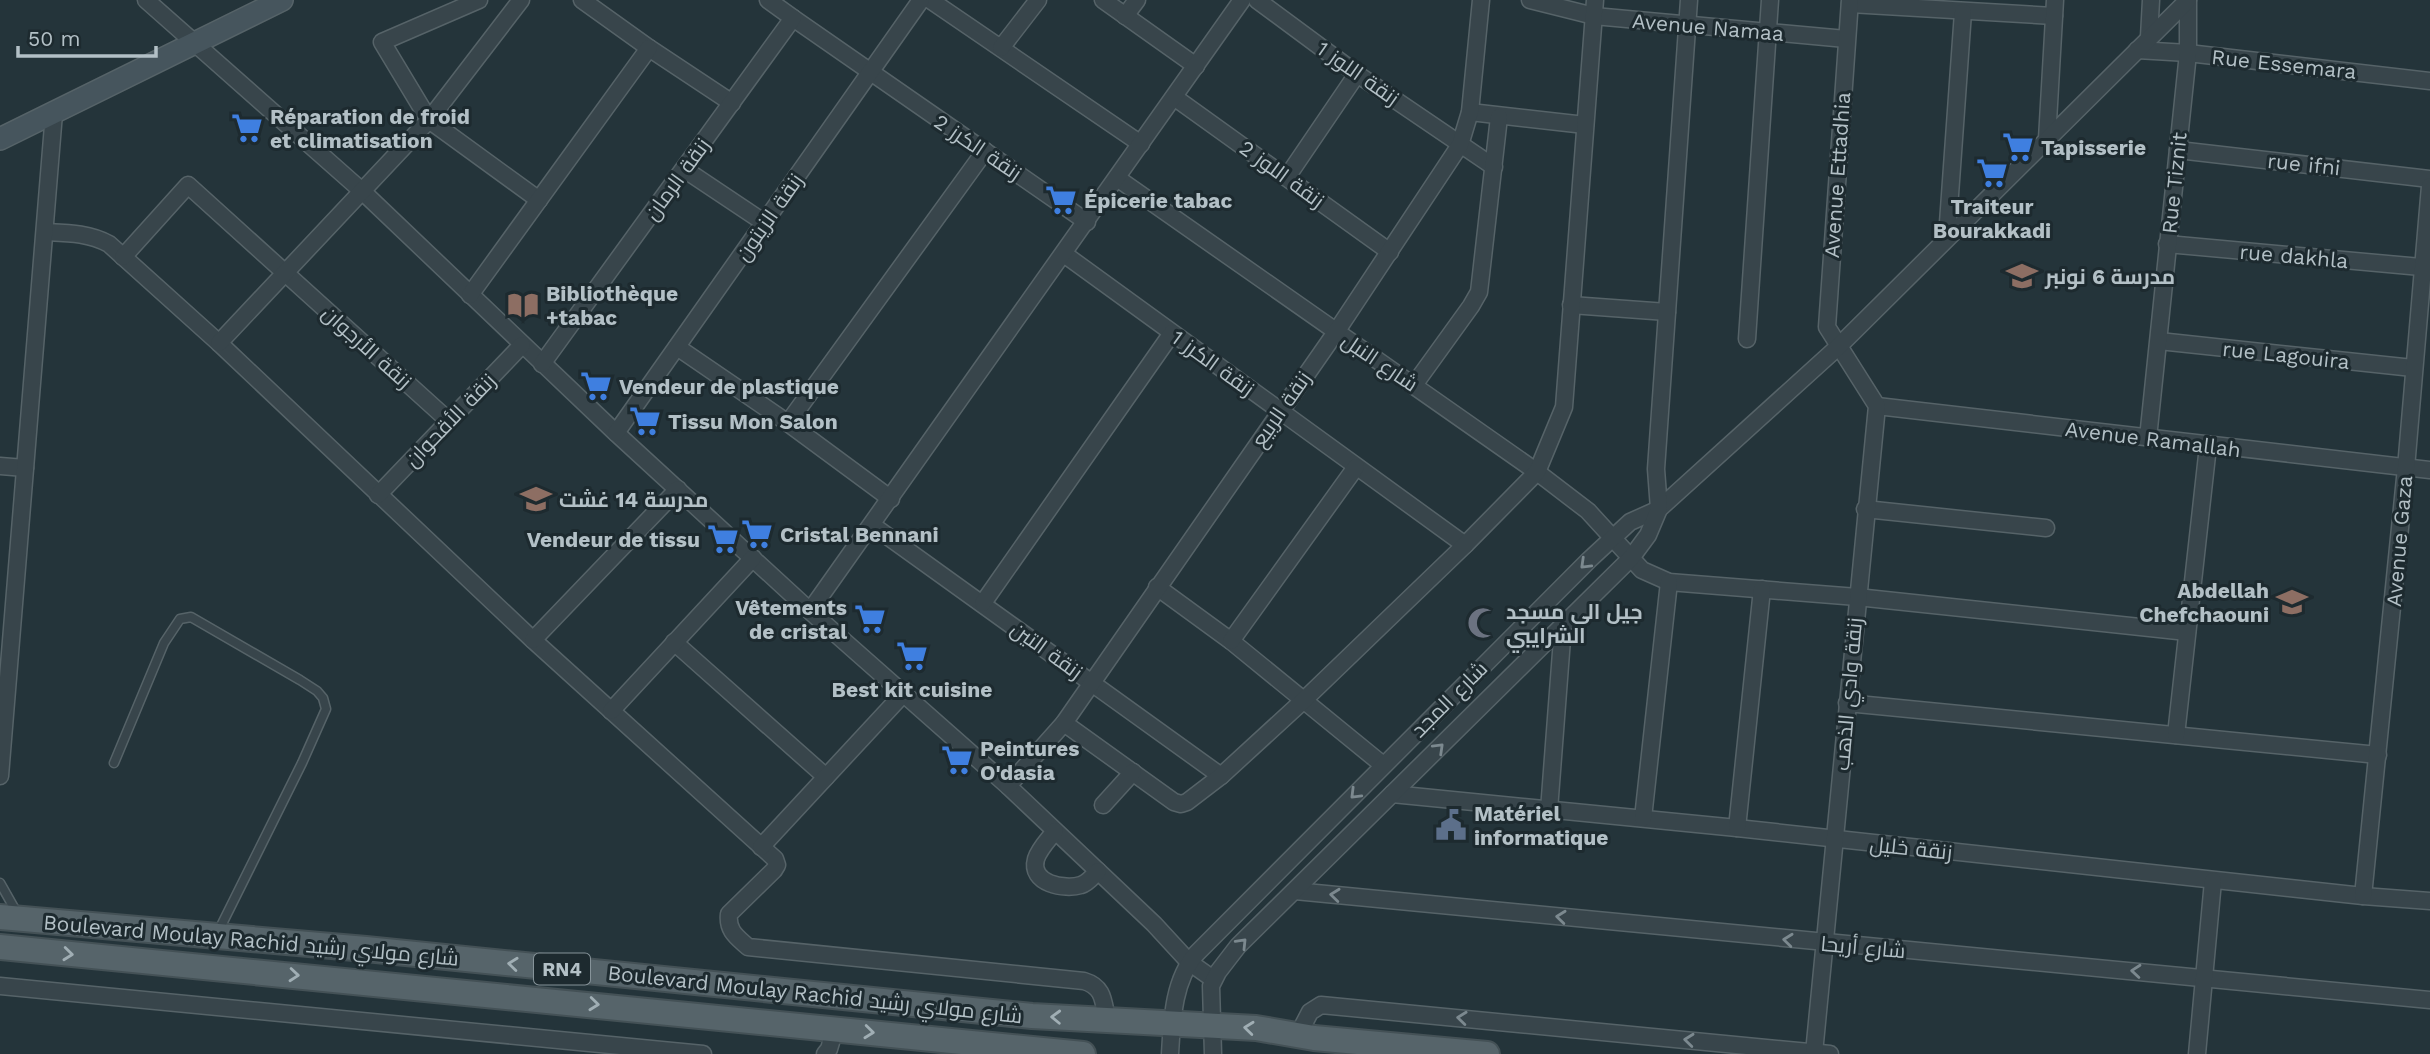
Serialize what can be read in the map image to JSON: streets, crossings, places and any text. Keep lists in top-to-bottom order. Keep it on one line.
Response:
{"streets":{"main road":["Boulevard Moulay Rachid شارع مولاي رشيد","RN4"],"street":["Avenue Namaa","Rue Essemara","زنقة اللوز 1","زنقة الكرز 2","rue ifni","زنقة اللوز 2","Avenue Ettadhia","زنقة الرمان","Rue Tiznit","زنقة الزيتون","rue dakhla","زنقة الأرجوان","rue Lagouira","شارع النبل","زنقة الكرز 1","زنقة الربيع","زنقة الأقحوان","Avenue Ramallah","Avenue Gaza","زنقة التين","زنقة وادي الذهب","شارع المجد","زنقة خليل","شارع أريحا"]},"crossings":[["Avenue Namaa","Avenue Ettadhia"],["Rue Essemara","Rue Tiznit"],["زنقة اللوز 1","زنقة الربيع"],["زنقة الكرز 2","زنقة الرمان"],["زنقة الكرز 2","زنقة الزيتون"],["rue ifni","Rue Tiznit"],["زنقة اللوز 2","زنقة الربيع"],["Rue Tiznit","rue dakhla"],["Rue Tiznit","rue Lagouira"],["Rue Tiznit","Avenue Ramallah"],["rue dakhla","Avenue Gaza"],["زنقة الأرجوان","زنقة الأقحوان"],["rue Lagouira","Avenue Gaza"],["شارع النبل","زنقة الربيع"],["شارع النبل","شارع المجد"],["زنقة الكرز 1","زنقة الربيع"],["زنقة الربيع","زنقة التين"],["Avenue Ramallah","Avenue Gaza"],["Avenue Ramallah","زنقة وادي الذهب"],["Avenue Gaza","زنقة خليل"],["زنقة وادي الذهب","زنقة خليل"],["زنقة وادي الذهب","شارع أريحا"],["شارع المجد","زنقة خليل"],["شارع المجد","Boulevard Moulay Rachid شارع مولاي رشيد"],["شارع المجد","شارع أريحا"],["Boulevard Moulay Rachid شارع مولاي رشيد","RN4"]],"places":{"supermarket":["Réparation de froid et climatisation","Tapisserie","Traiteur Bourakkadi","Épicerie tabac","Vendeur de plastique","Tissu Mon Salon","Cristal Bennani","Vendeur de tissu","Vêtements de cristal","Best kit cuisine","Peintures O'dasia"],"school or university":["مدرسة 6 نونبر","مدرسة 14 غشت","Abdellah Chefchaouni"],"library":["Bibliothèque +tabac"],"mosque":["جيل الي مسجد الشرايبي"],"public building":["Matériel informatique"]},"scale_bar":"50 m"}
